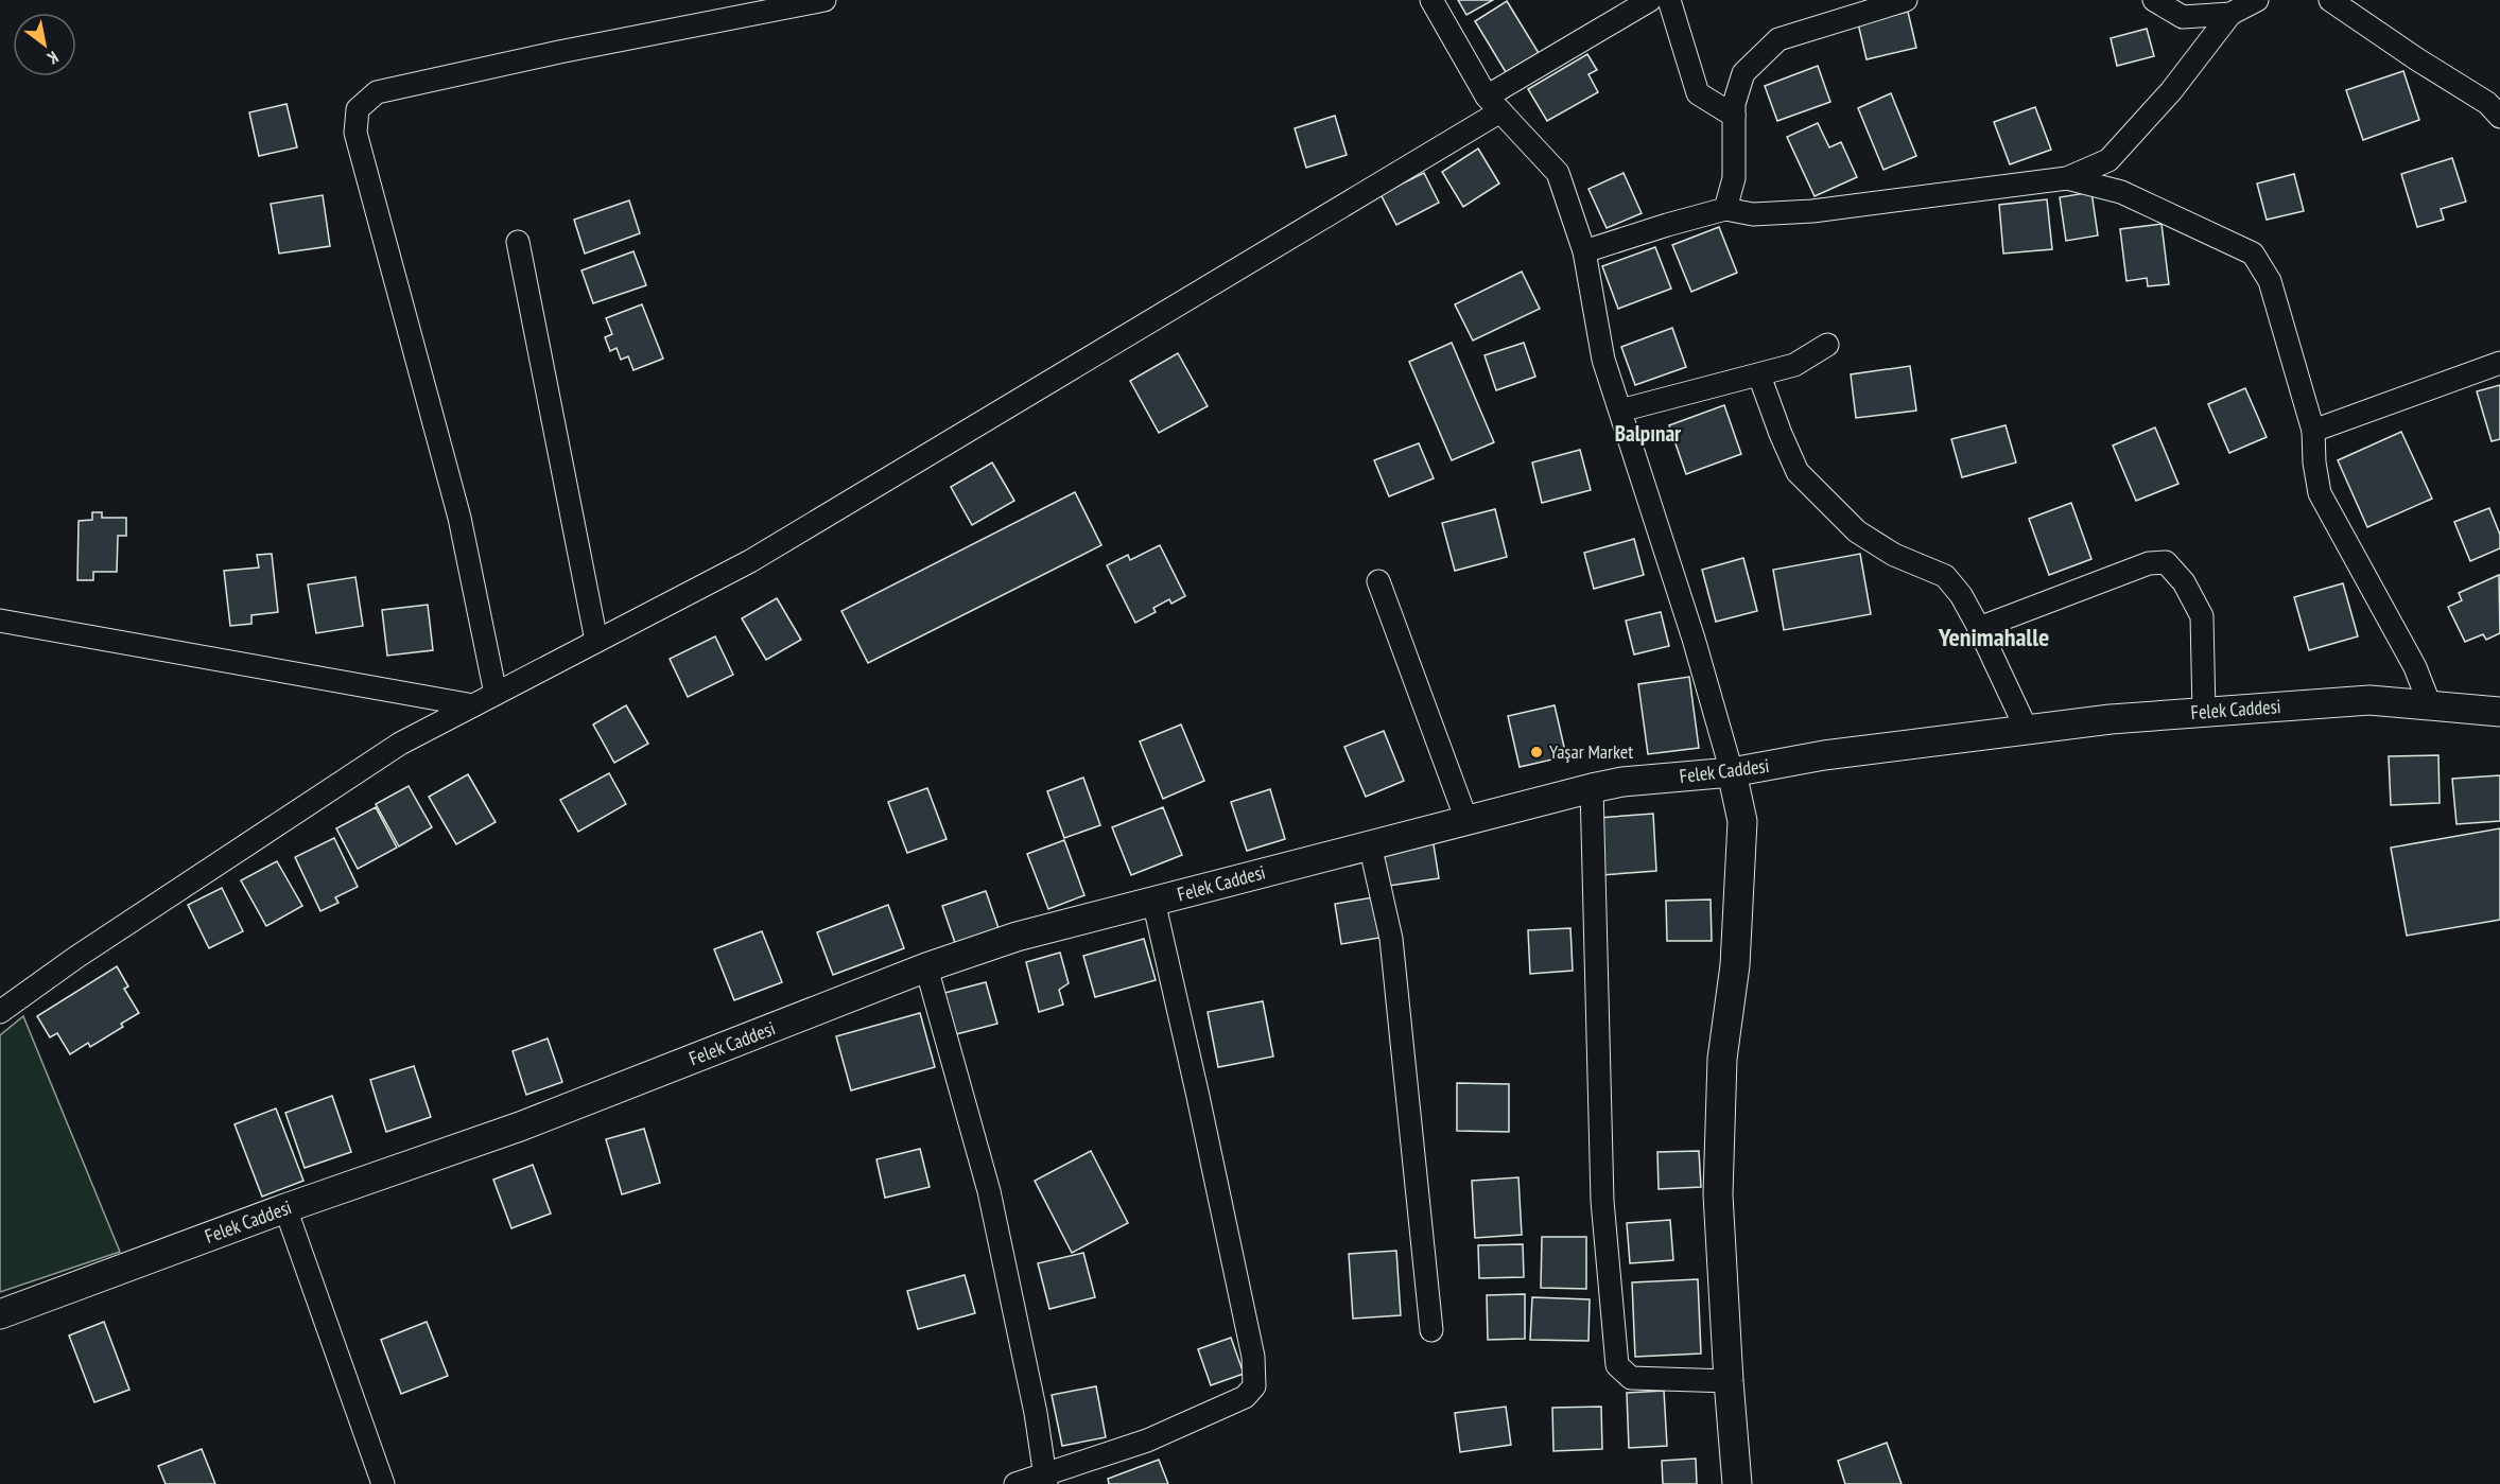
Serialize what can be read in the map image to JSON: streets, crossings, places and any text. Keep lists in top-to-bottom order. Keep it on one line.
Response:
{"streets":{"street":["Felek Caddesi"]},"districts":["Balpınar","Yenimahalle"],"places":["Yaşar Market"],"north":"bottom right"}
